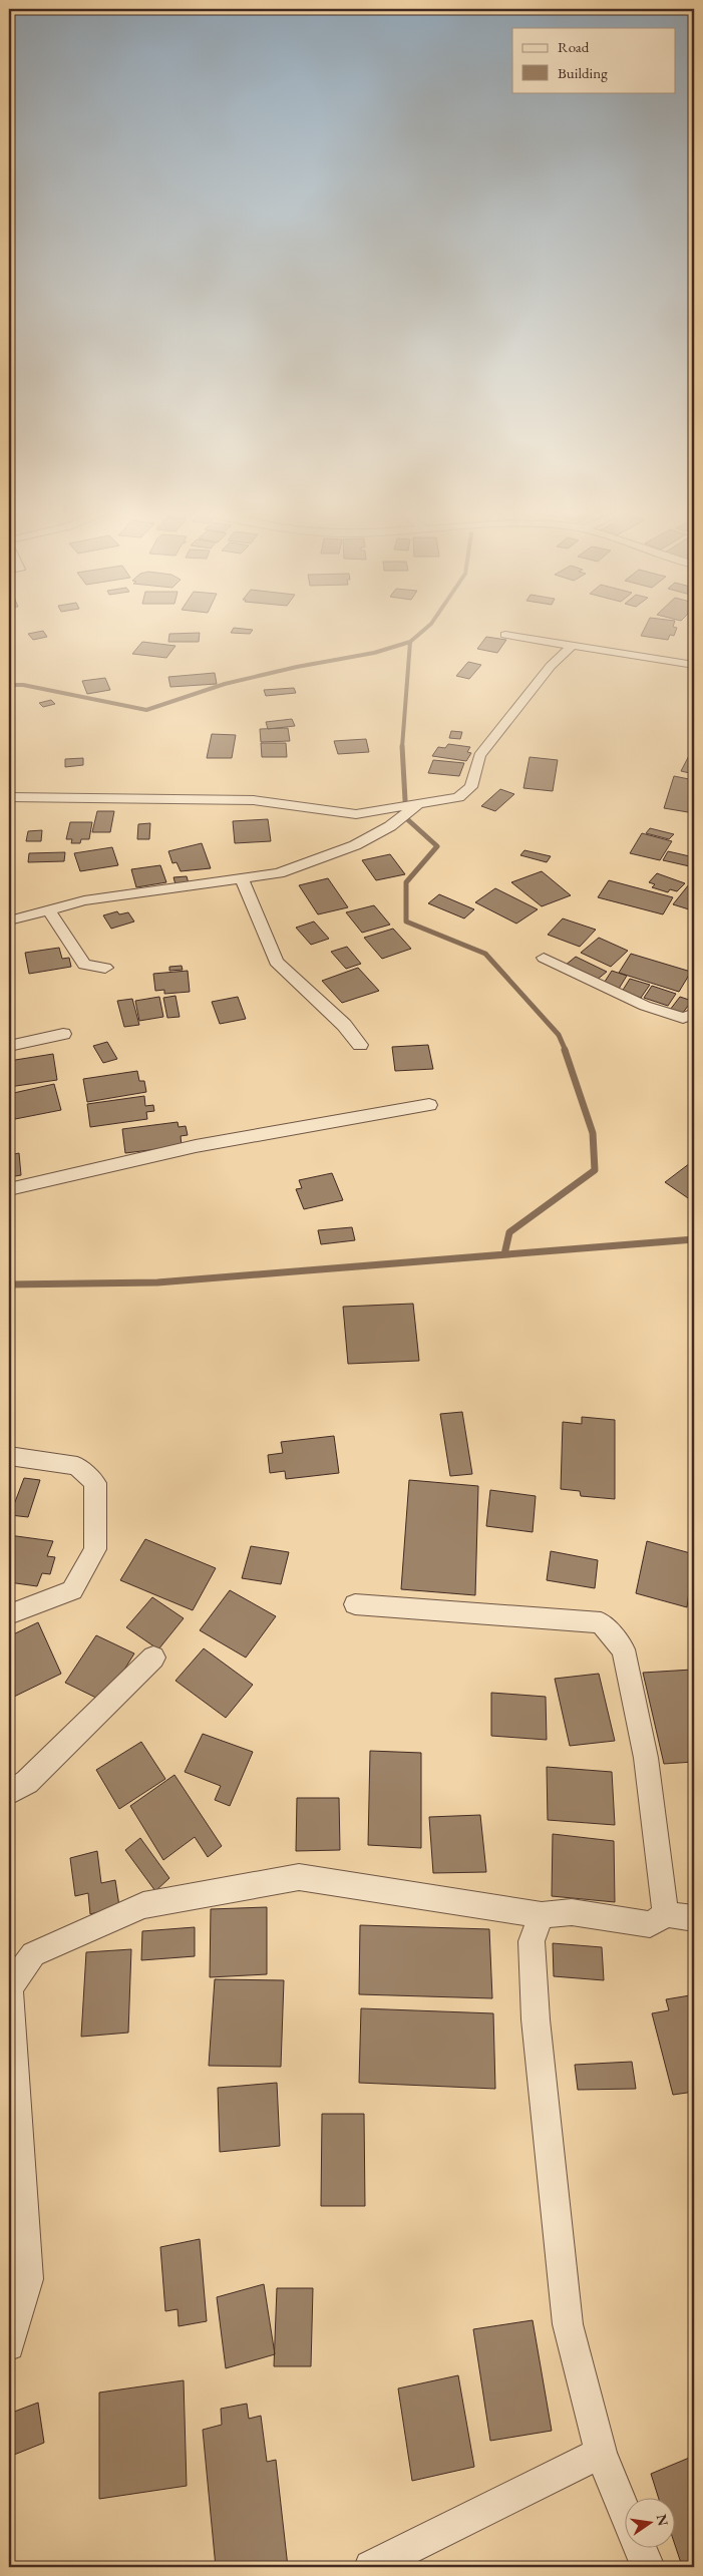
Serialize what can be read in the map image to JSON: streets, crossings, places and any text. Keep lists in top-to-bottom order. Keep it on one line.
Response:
{"legend":["Road","Building"],"north":"right"}
